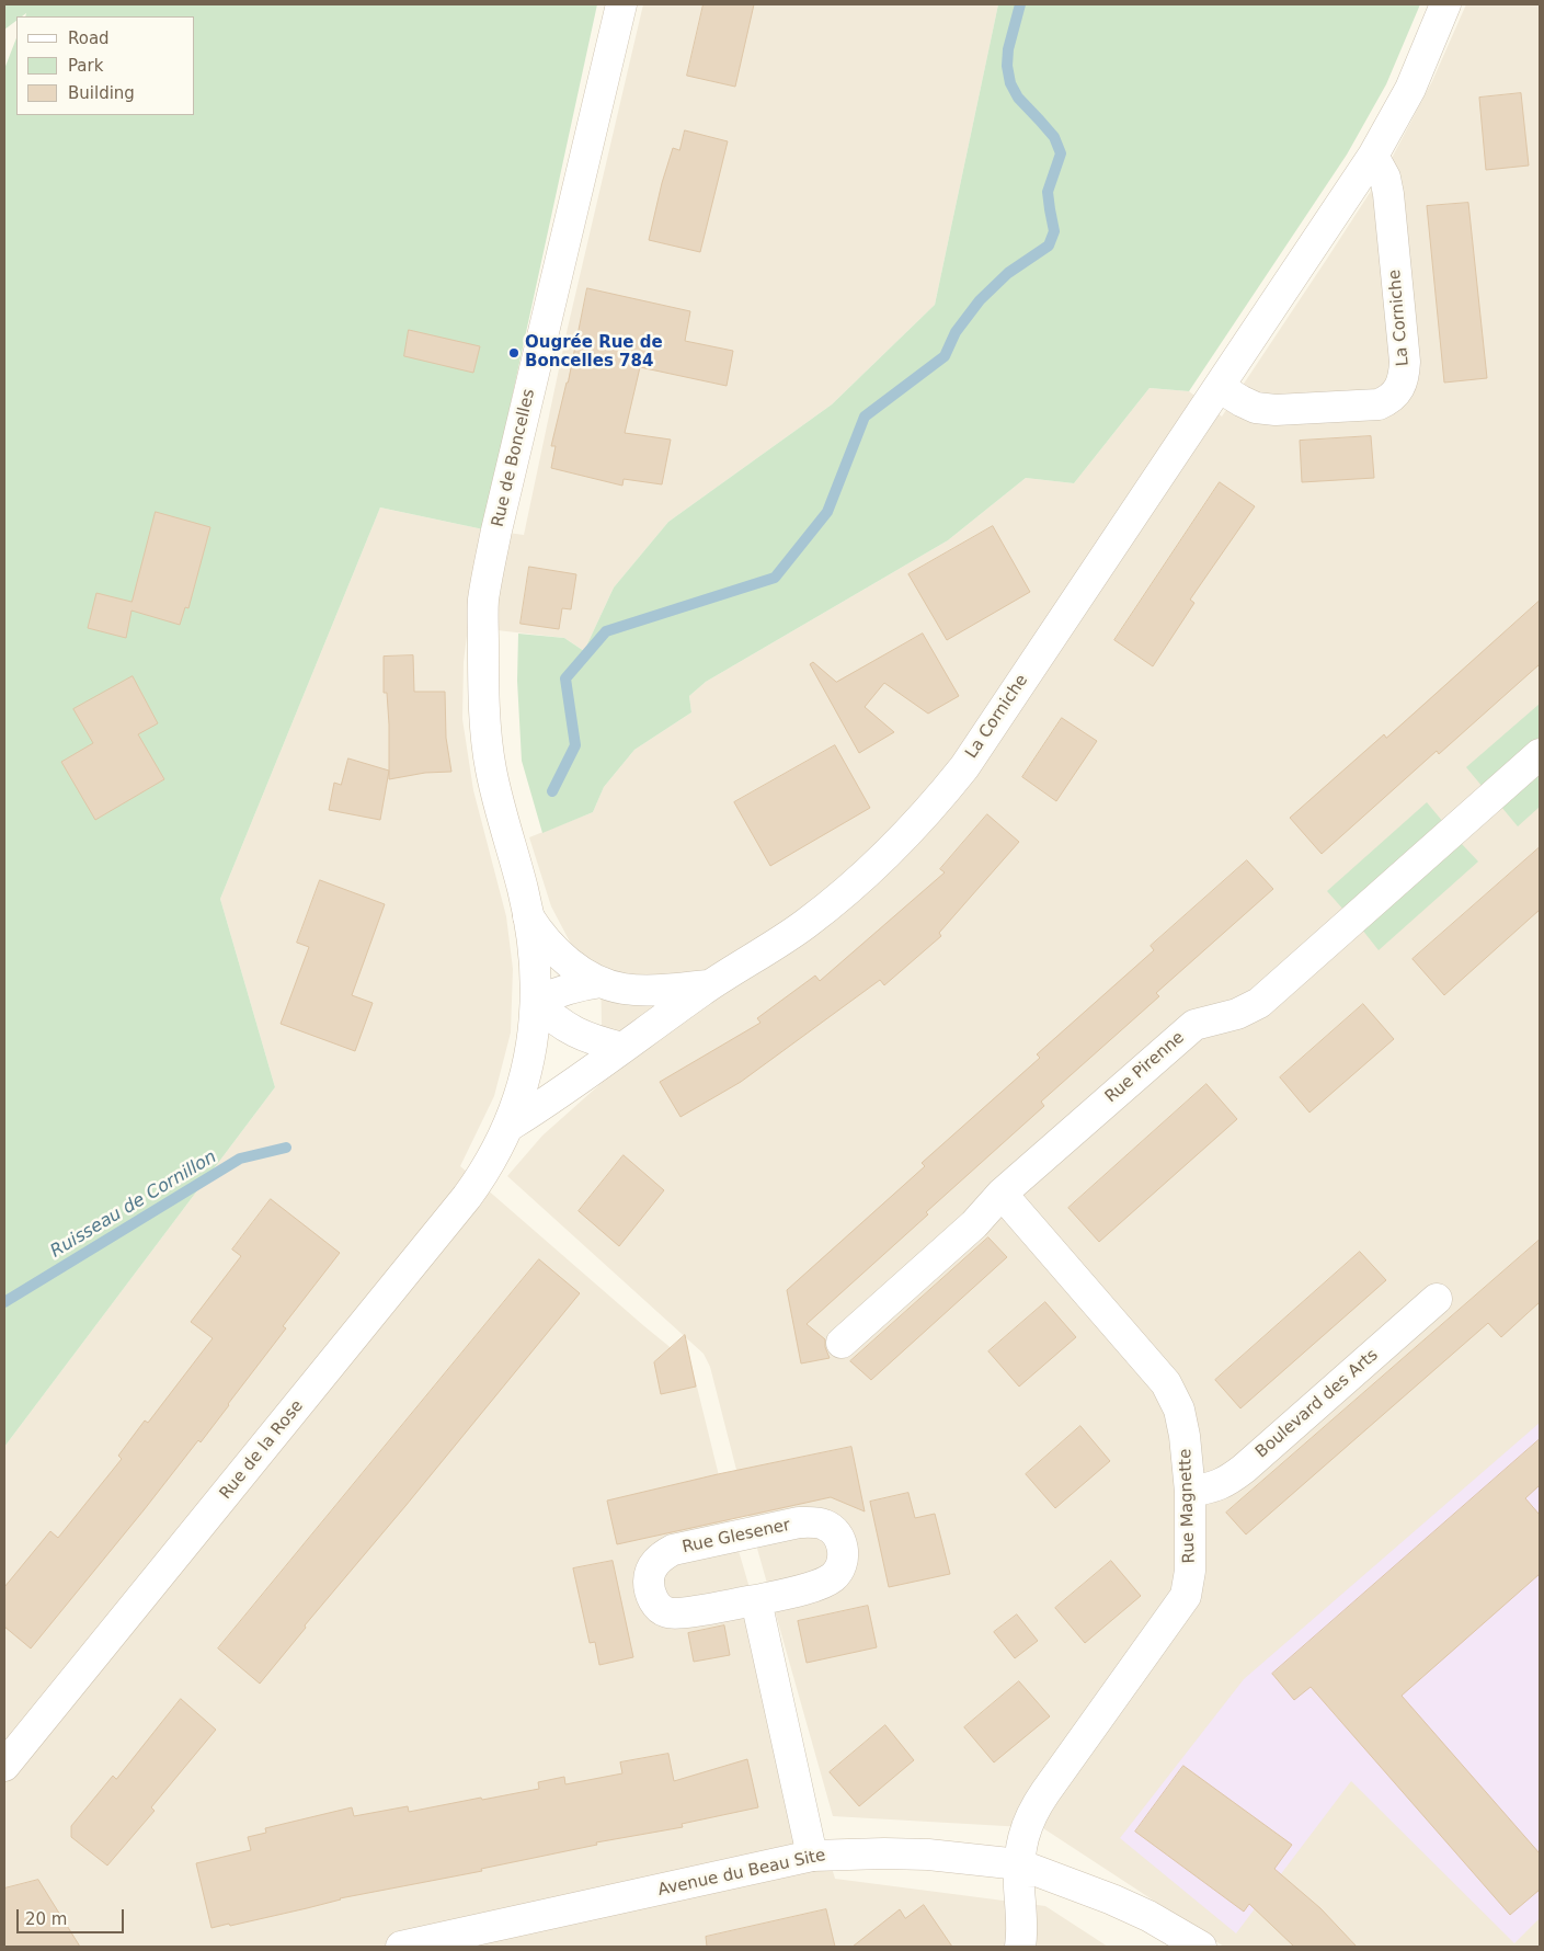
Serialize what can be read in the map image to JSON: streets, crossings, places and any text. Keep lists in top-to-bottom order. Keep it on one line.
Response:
{"streets":{"street":["La Corniche","Rue de Boncelles","Rue Pirenne","Boulevard des Arts","Rue de la Rose","Rue Magnette","Rue Glesener","Avenue du Beau Site"]},"crossings":[["La Corniche","Rue de Boncelles"],["La Corniche","Rue de la Rose"],["Rue de Boncelles","Rue de la Rose"],["Rue Pirenne","Rue Magnette"],["Boulevard des Arts","Rue Magnette"],["Rue Magnette","Avenue du Beau Site"]],"water":["Ruisseau de Cornillon"],"places":["Ougrée Rue de Boncelles 784"],"legend":["Road","Park","Building"],"scale_bar":"20 m"}
